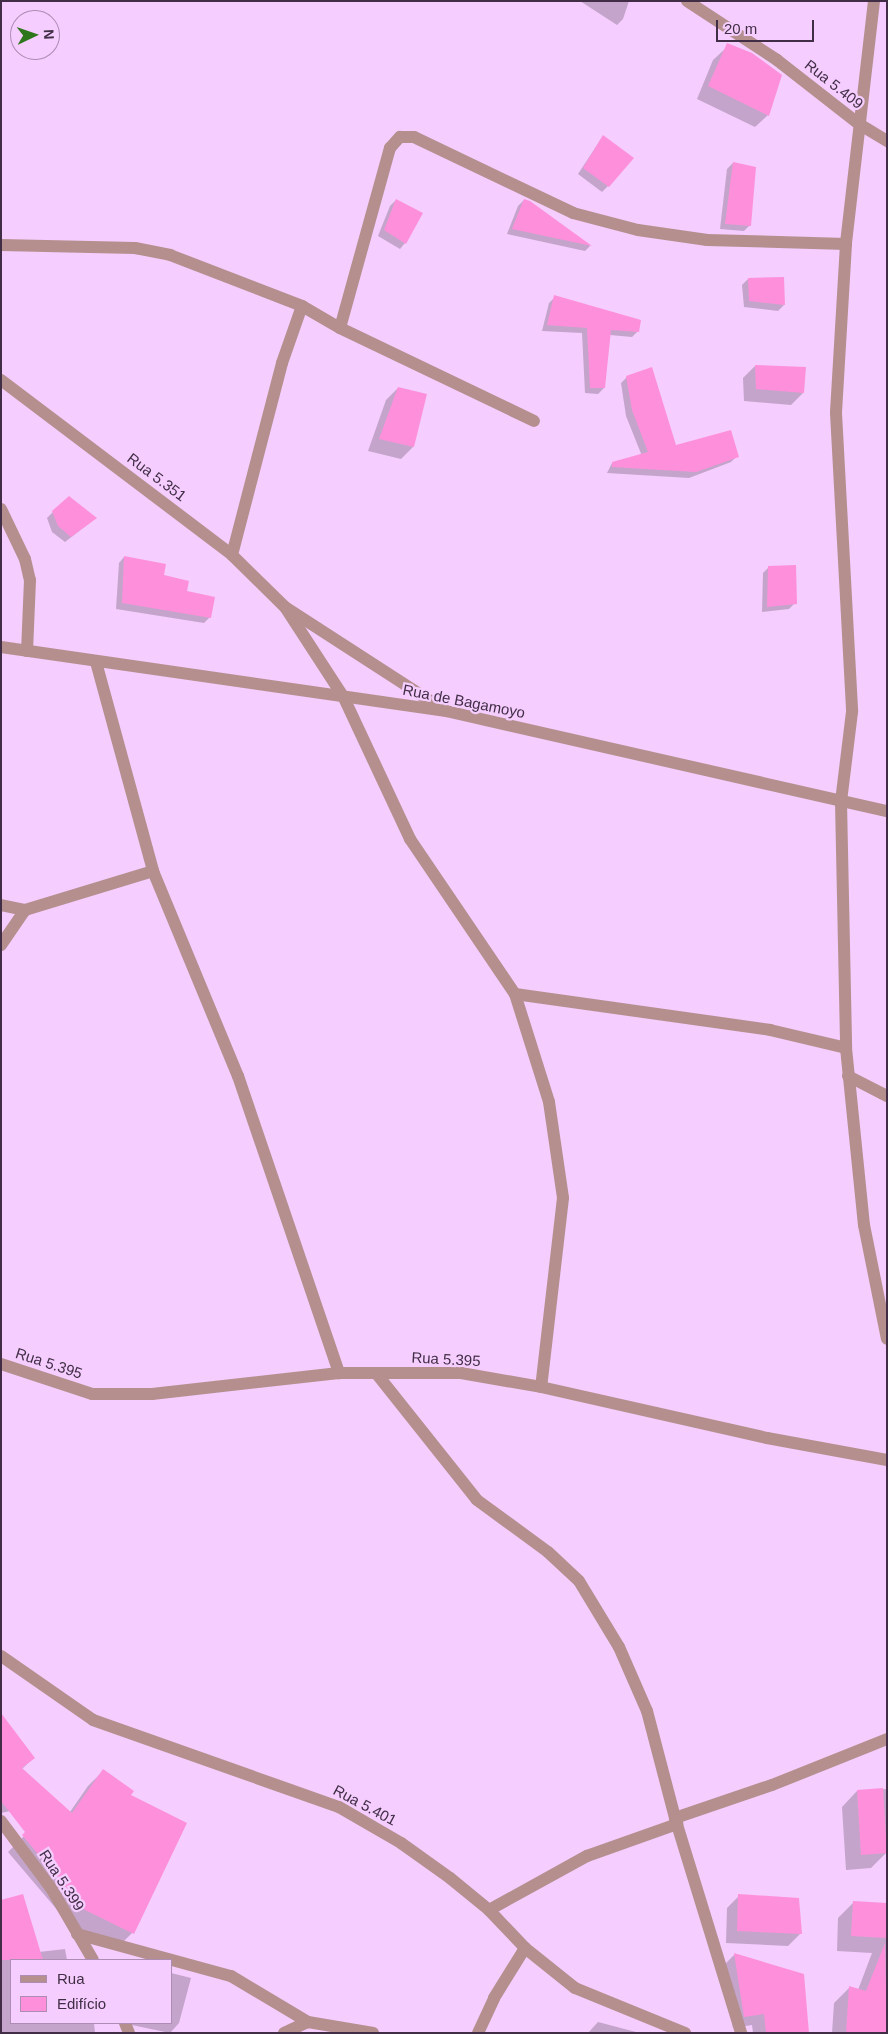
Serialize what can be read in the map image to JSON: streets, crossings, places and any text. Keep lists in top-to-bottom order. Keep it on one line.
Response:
{"streets":{"street":["Rua 5.409","Rua 5.351","Rua de Bagamoyo","Rua 5.395","Rua 5.401","Rua 5.399"]},"legend":["Rua","Edifício"],"scale_bar":"20 m","north":"right"}
